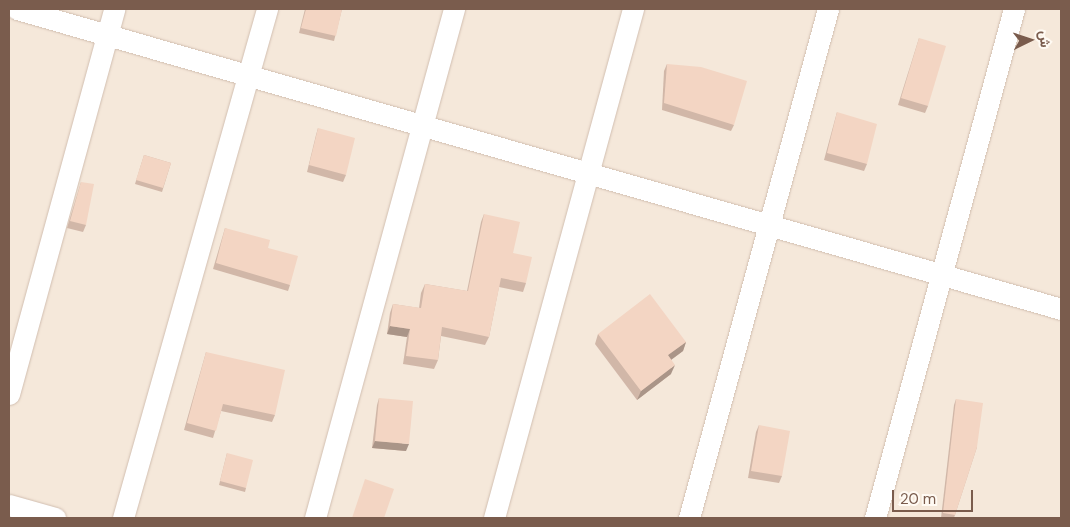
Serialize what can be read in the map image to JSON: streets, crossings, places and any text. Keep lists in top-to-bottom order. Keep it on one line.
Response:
{"scale_bar":"20 m","north":"right"}
